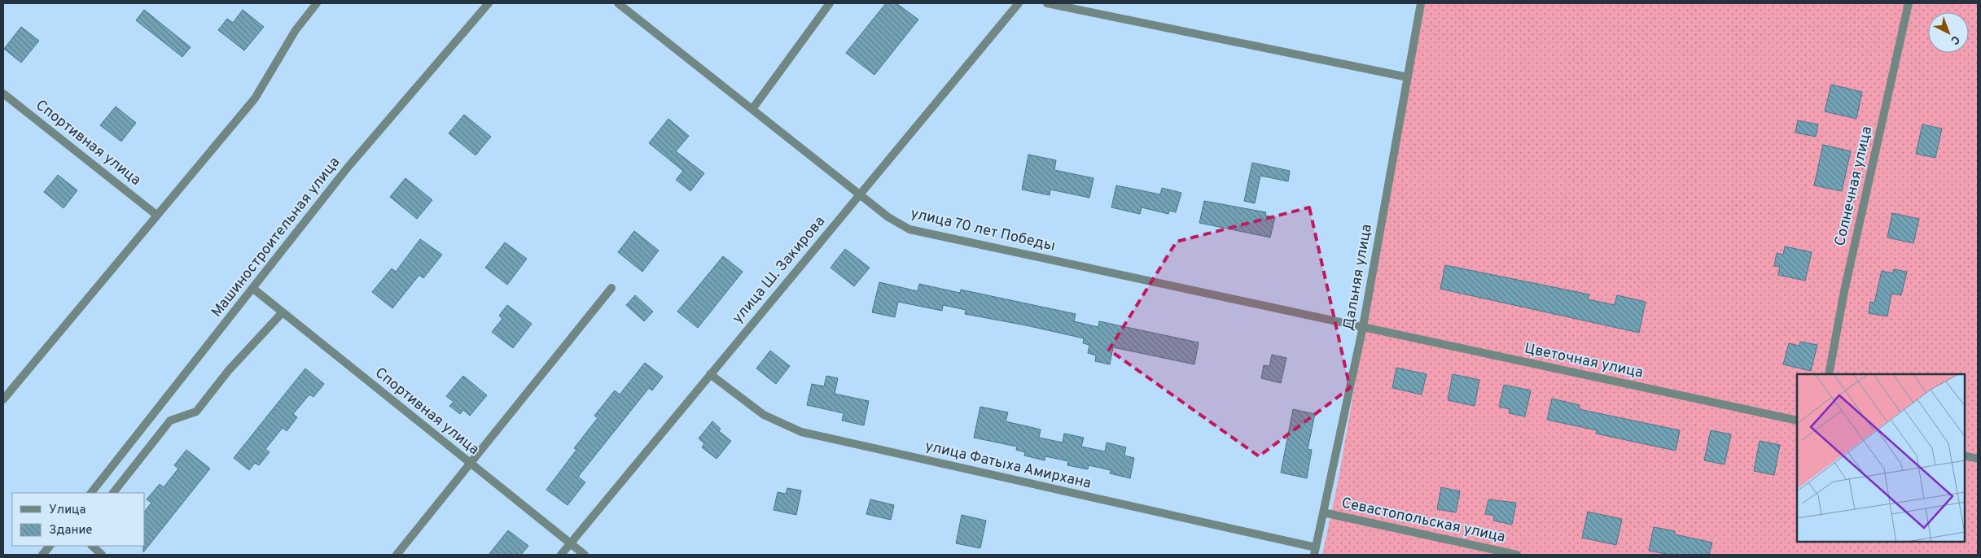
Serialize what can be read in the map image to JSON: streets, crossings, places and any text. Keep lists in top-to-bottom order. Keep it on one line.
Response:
{"streets":{"street":["Спортивная улица","Солнечная улица","улица 70 лет Победы","Машиностроительная улица","улица Ш. Закирова","Дальняя улица","Цветочная улица","улица Фатыха Амирхана","Севастопольская улица"]},"crossings":[["Спортивная улица","Машиностроительная улица"],["Спортивная улица","улица Ш. Закирова"],["улица 70 лет Победы","улица Ш. Закирова"],["улица 70 лет Победы","Дальняя улица"],["улица 70 лет Победы","Цветочная улица"],["улица Ш. Закирова","улица Фатыха Амирхана"],["Дальняя улица","Цветочная улица"],["Дальняя улица","улица Фатыха Амирхана"],["Дальняя улица","Севастопольская улица"]],"legend":["Улица","Здание"],"north":"bottom right"}
